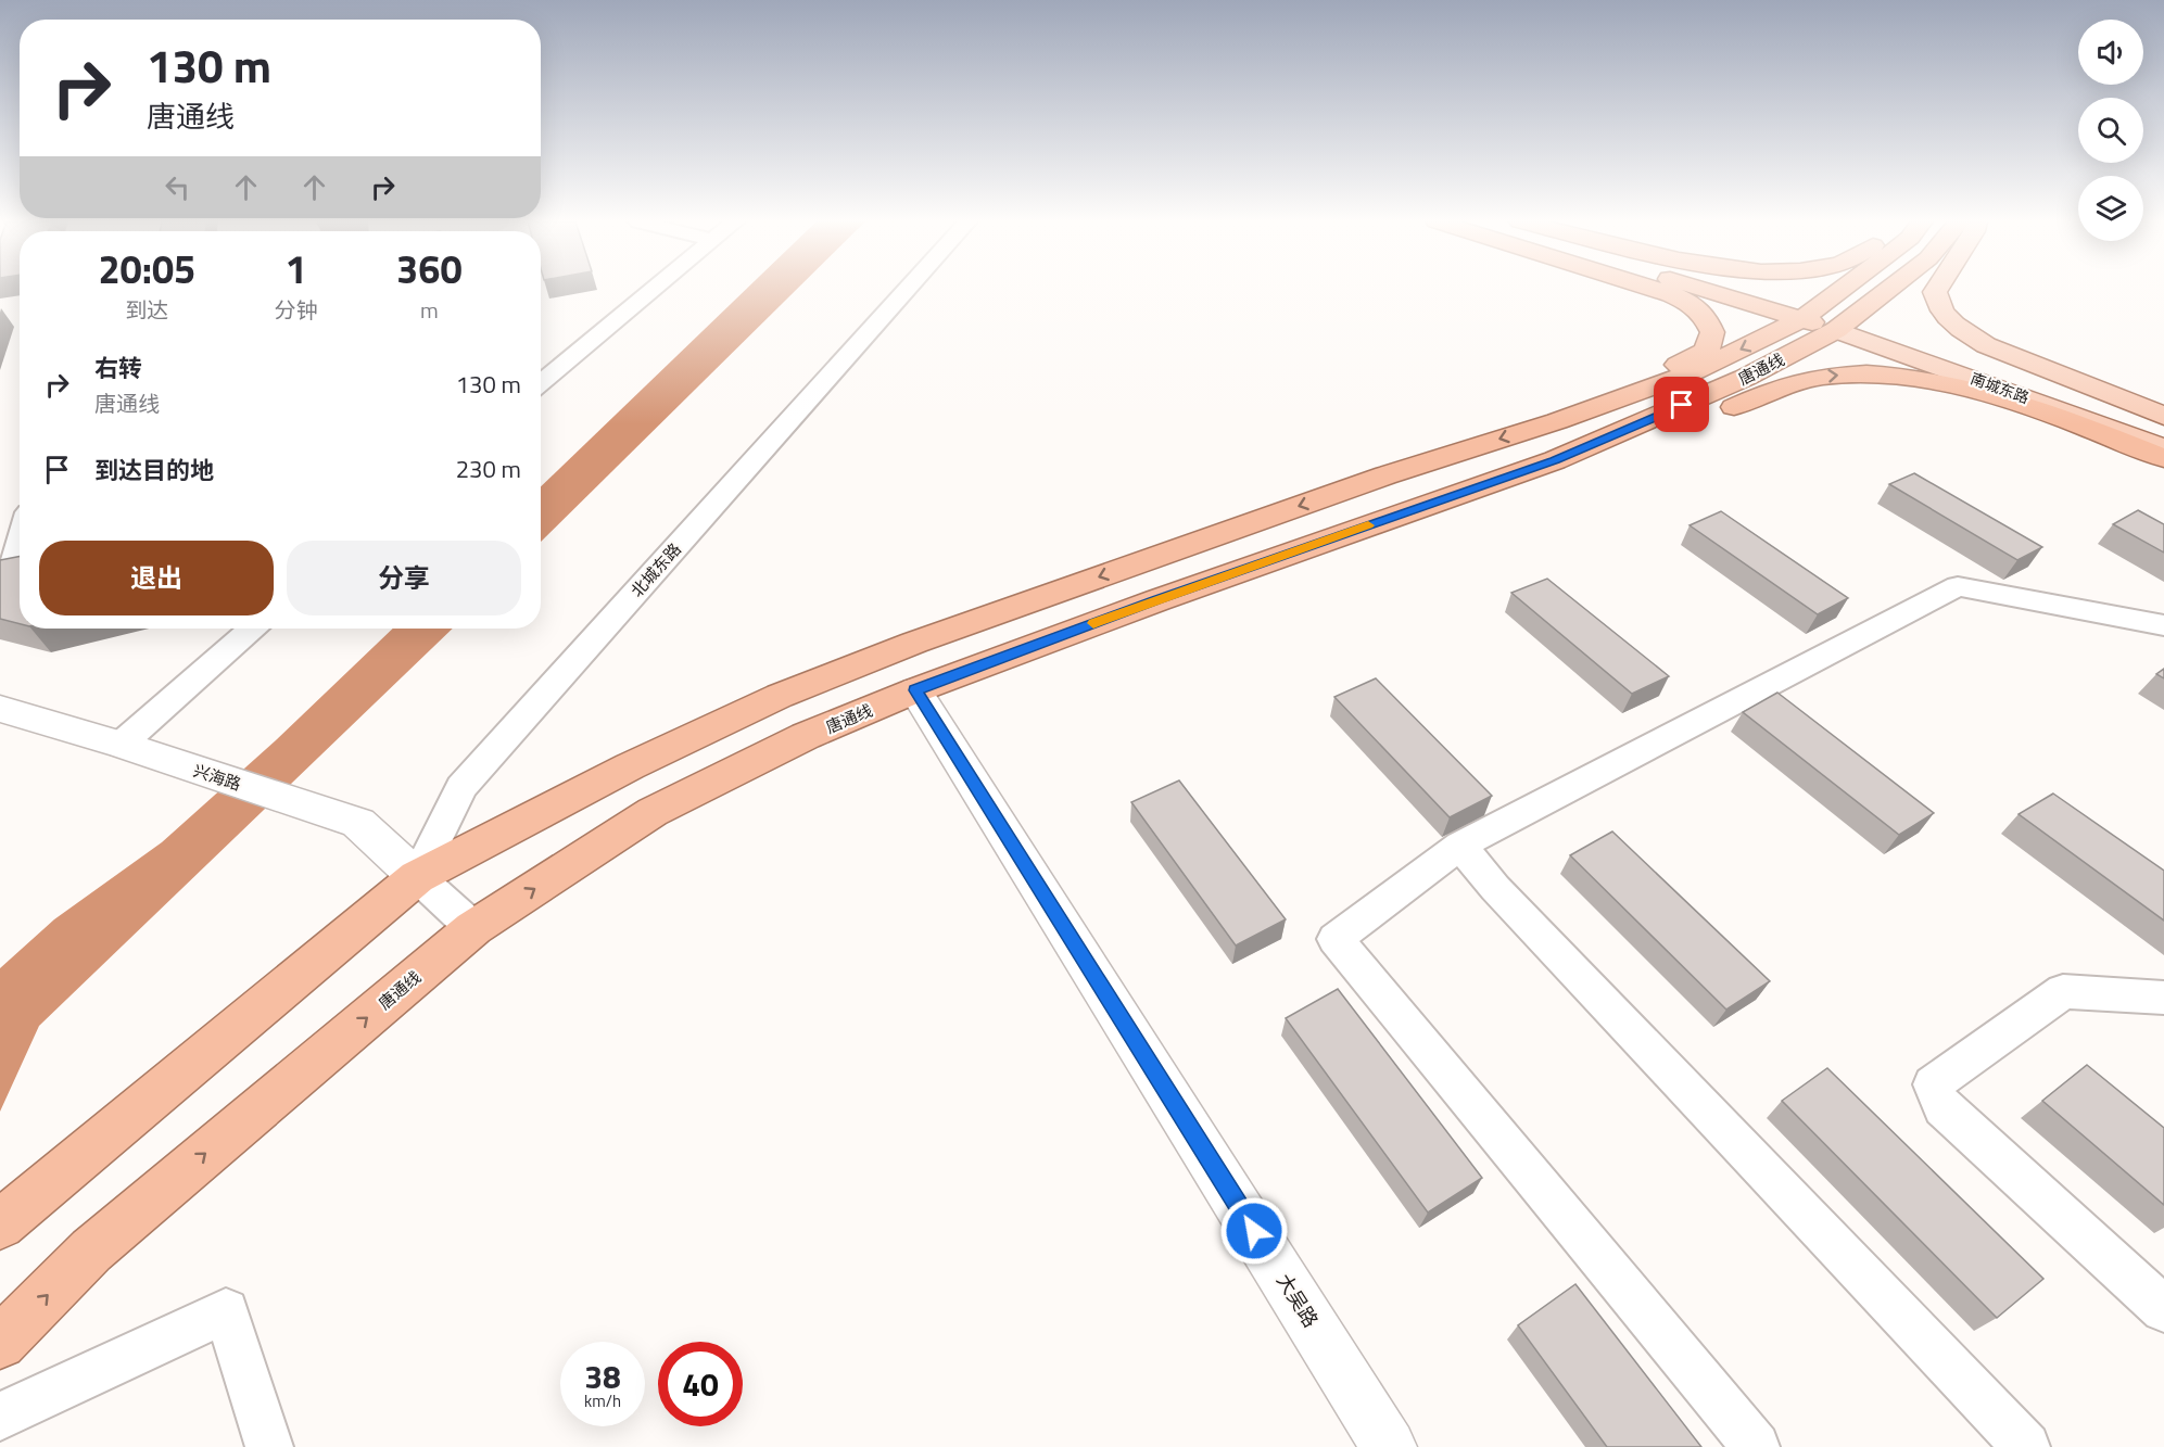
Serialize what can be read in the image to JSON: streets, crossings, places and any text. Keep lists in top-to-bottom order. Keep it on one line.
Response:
{"streets":{"highway":["唐通线"],"main road":["南城东路"],"street":["北城东路","兴海路","大吴路"]},"crossings":[["唐通线","南城东路"],["唐通线","北城东路"],["唐通线","兴海路"],["唐通线","大吴路"],["北城东路","兴海路"]],"page":{"turn":["130 m","唐通线"],"eta":["20:05","到达","1","分钟","360","m"],"list":[{"name":"右转","note":"唐通线","value":"130 m"},{"name":"到达目的地","value":"230 m"}],"buttons":["退出","分享"],"speed":"38 km/h","limit":"40"}}
